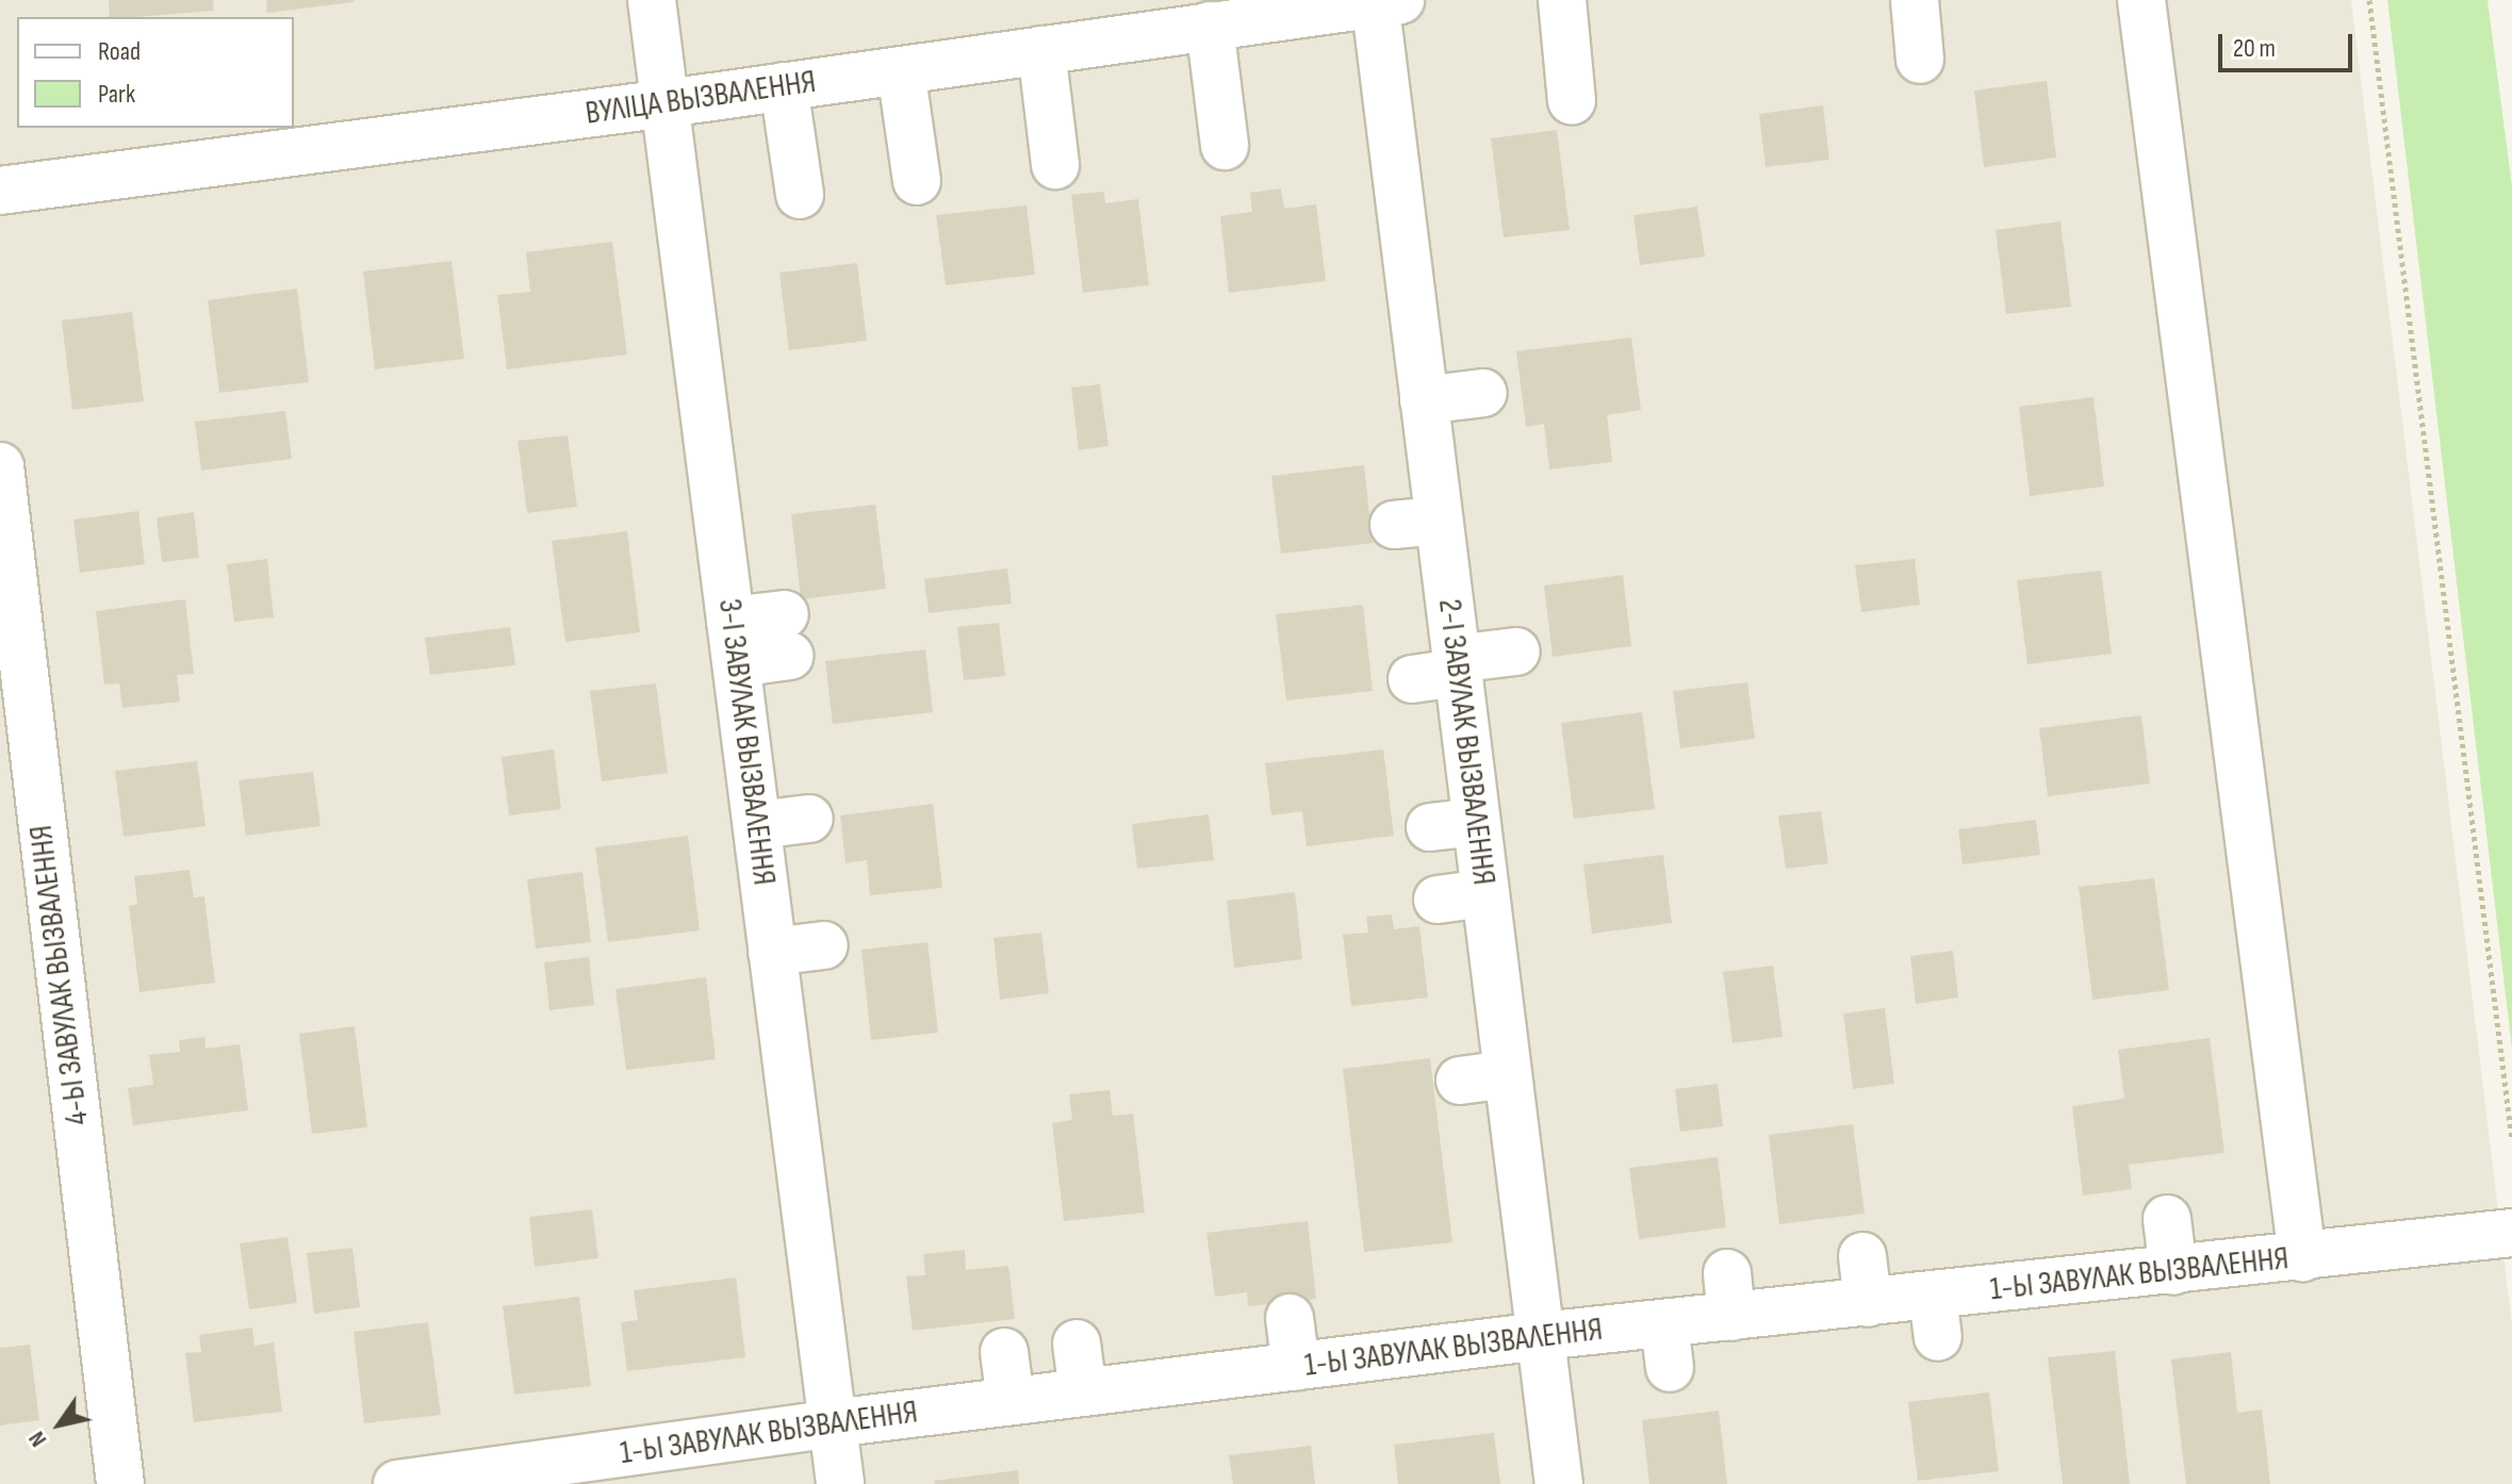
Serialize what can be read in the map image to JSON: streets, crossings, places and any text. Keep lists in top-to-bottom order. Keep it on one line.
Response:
{"streets":{"street":["ВУЛІЦА ВЫЗВАЛЕННЯ","3-І ЗАВУЛАК ВЫЗВАЛЕННЯ","2-І ЗАВУЛАК ВЫЗВАЛЕННЯ","4-Ы ЗАВУЛАК ВЫЗВАЛЕННЯ","1-Ы ЗАВУЛАК ВЫЗВАЛЕННЯ"]},"crossings":[["ВУЛІЦА ВЫЗВАЛЕННЯ","3-І ЗАВУЛАК ВЫЗВАЛЕННЯ"],["ВУЛІЦА ВЫЗВАЛЕННЯ","2-І ЗАВУЛАК ВЫЗВАЛЕННЯ"],["3-І ЗАВУЛАК ВЫЗВАЛЕННЯ","1-Ы ЗАВУЛАК ВЫЗВАЛЕННЯ"],["2-І ЗАВУЛАК ВЫЗВАЛЕННЯ","1-Ы ЗАВУЛАК ВЫЗВАЛЕННЯ"]],"legend":["Road","Park"],"scale_bar":"20 m","north":"bottom left"}
